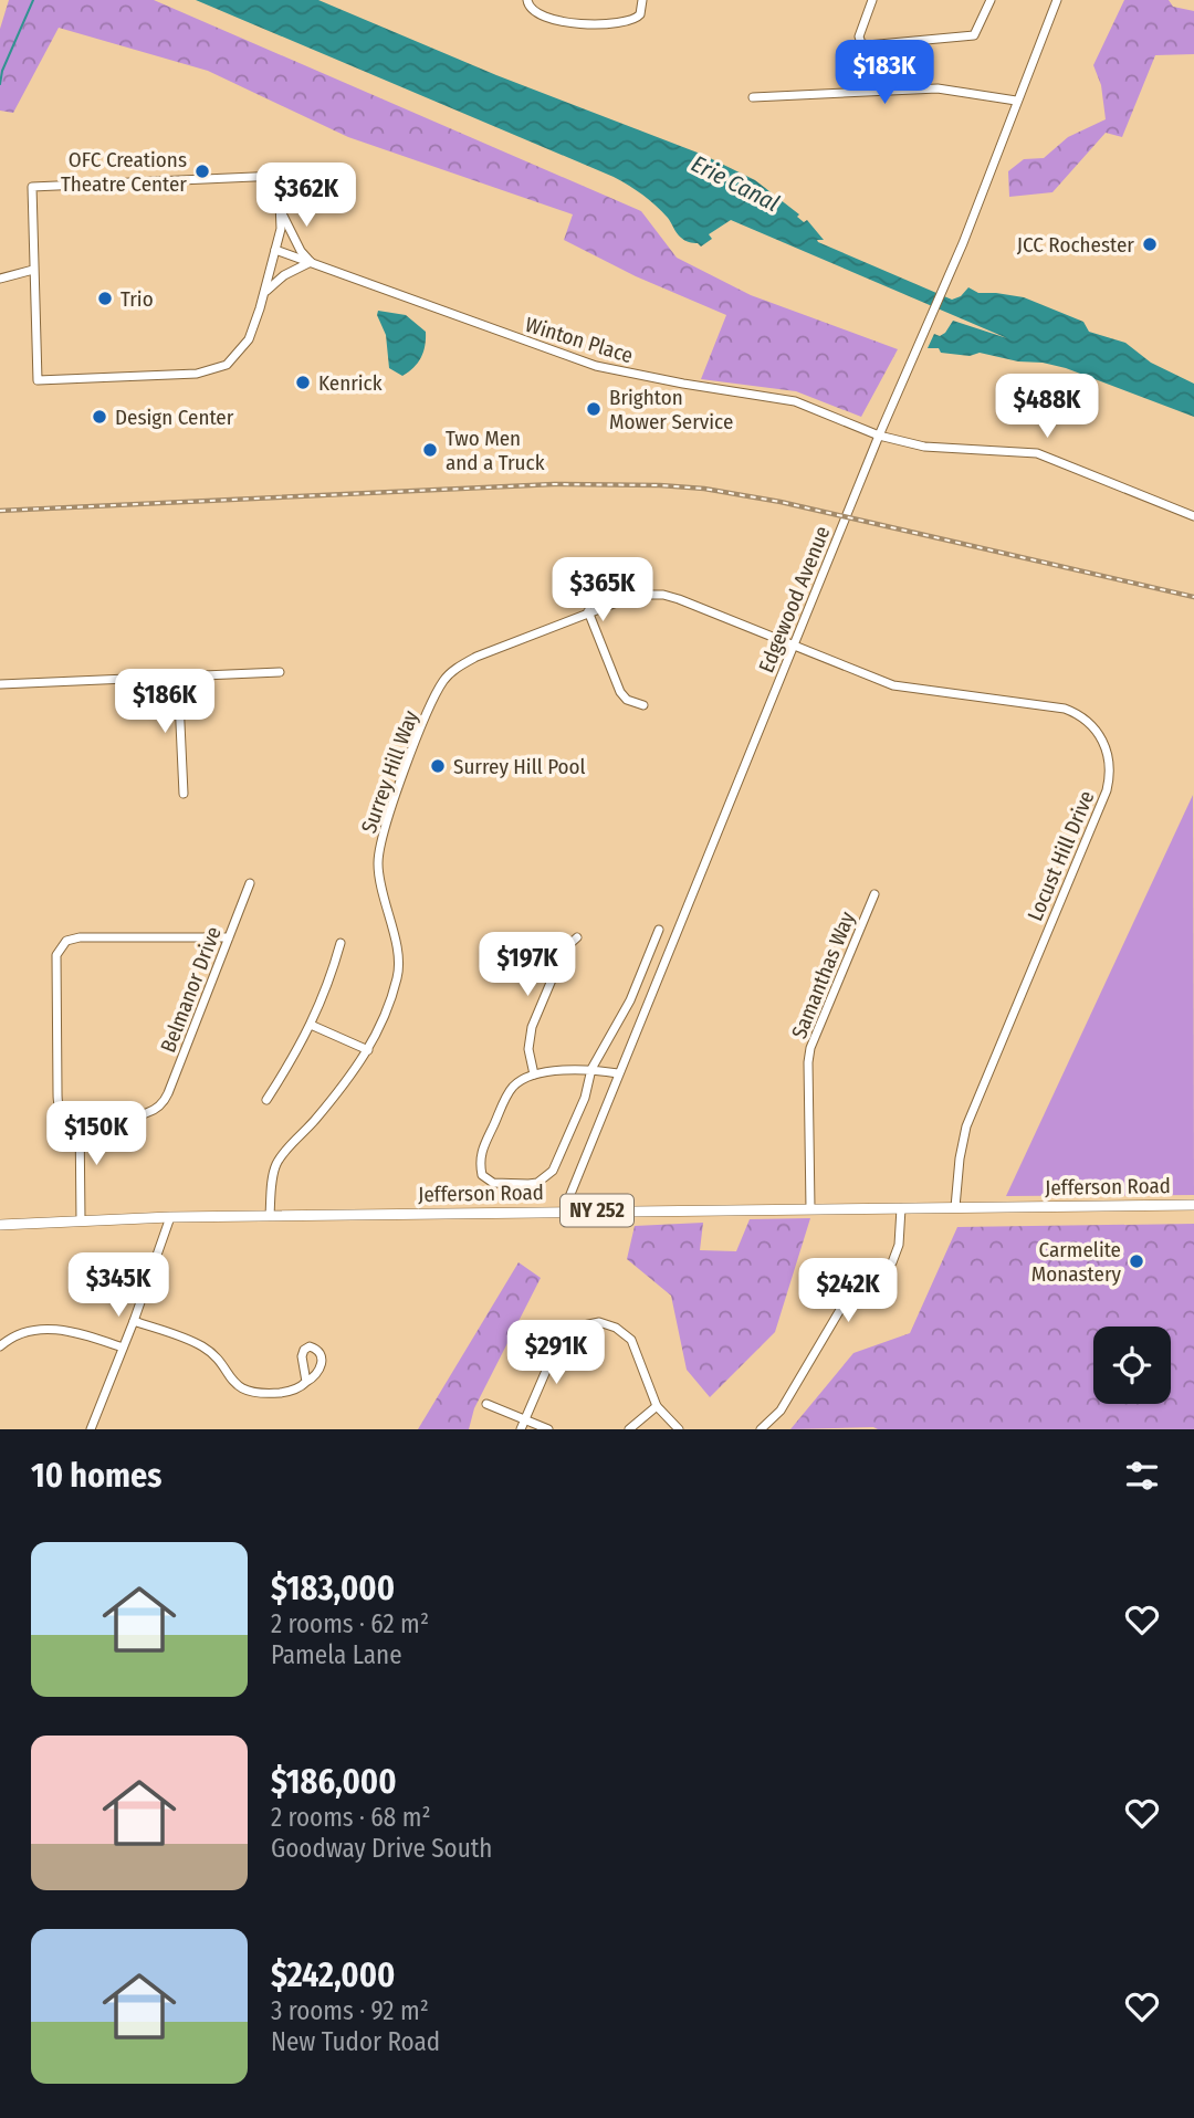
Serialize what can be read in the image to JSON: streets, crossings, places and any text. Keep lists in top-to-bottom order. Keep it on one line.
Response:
{"streets":{"main road":["Jefferson Road","NY 252"],"street":["Winton Place","Edgewood Avenue","Surrey Hill Way","Locust Hill Drive","Samanthas Way","Belmanor Drive"]},"crossings":[["Winton Place","Edgewood Avenue"],["Edgewood Avenue","Surrey Hill Way"],["Edgewood Avenue","Locust Hill Drive"],["Edgewood Avenue","Jefferson Road"],["Surrey Hill Way","Locust Hill Drive"],["Surrey Hill Way","Jefferson Road"],["Locust Hill Drive","Jefferson Road"],["Samanthas Way","Jefferson Road"]],"water":["Erie Canal"],"places":["OFC Creations Theatre Center","JCC Rochester","Trio","Kenrick","Brighton Mower Service","Design Center","Two Men and a Truck","Surrey Hill Pool","Carmelite Monastery"],"page":{"price":["$183K","$362K","$488K","$365K","$186K","$197K","$150K","$345K","$242K","$291K"],"heading":"10 homes","list":[{"name":"$183,000","note":"2 rooms · 62 m² · Pamela Lane"},{"name":"$186,000","note":"2 rooms · 68 m² · Goodway Drive South"},{"name":"$242,000","note":"3 rooms · 92 m² · New Tudor Road"}]}}
